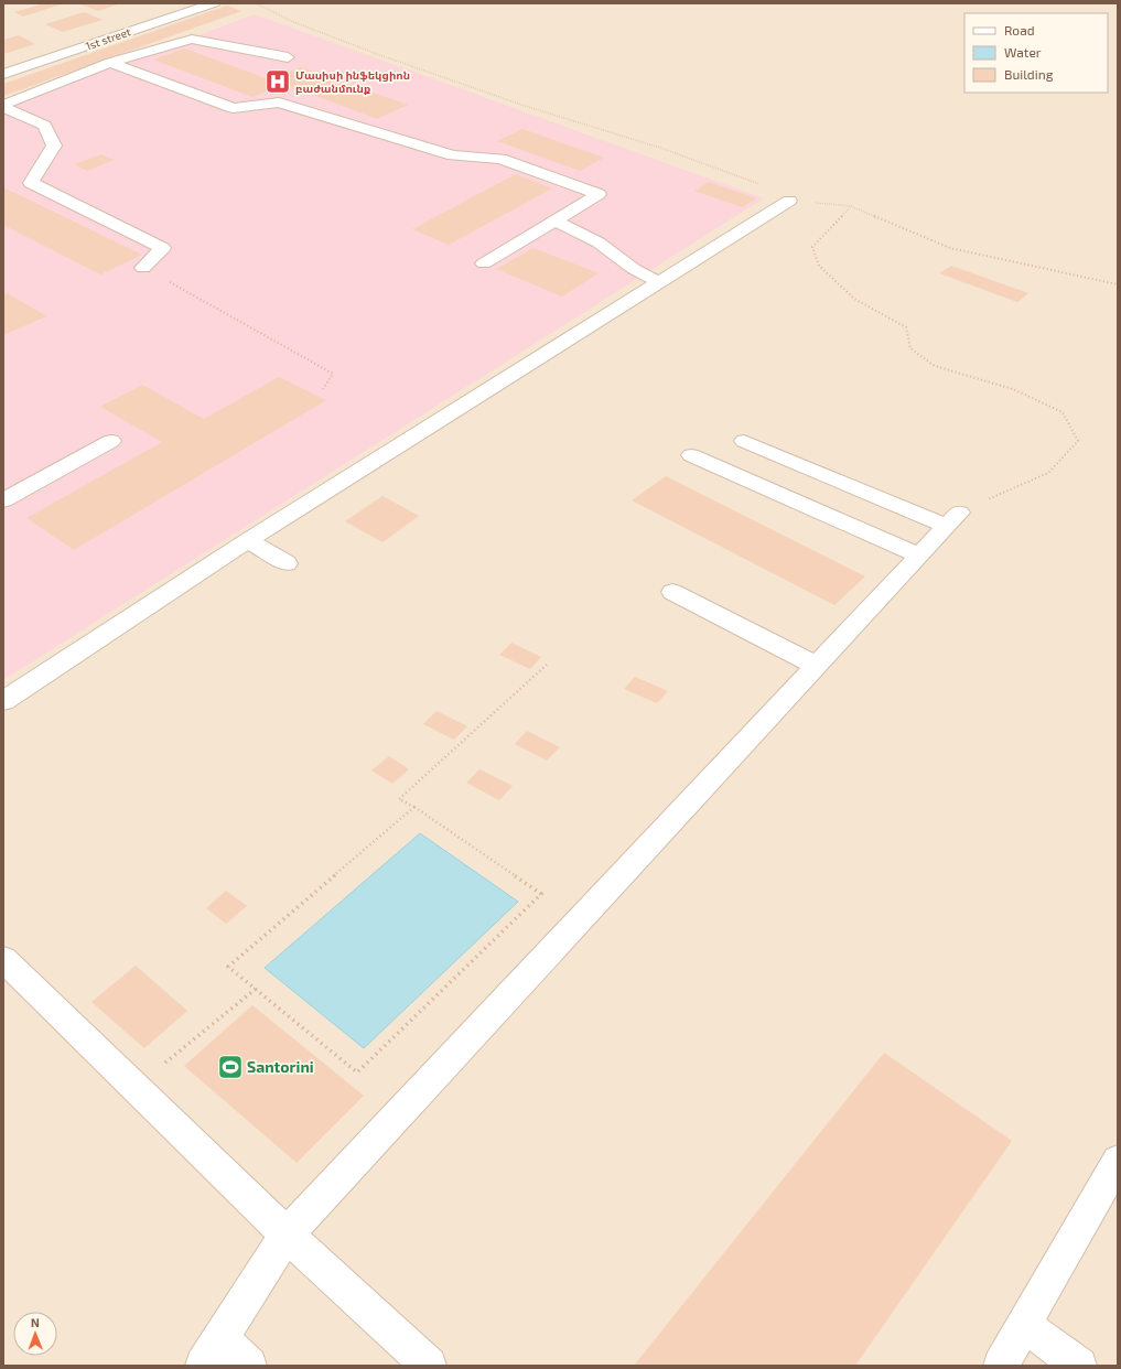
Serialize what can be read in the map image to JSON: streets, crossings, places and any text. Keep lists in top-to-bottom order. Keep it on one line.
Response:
{"streets":{"street":["1st street"]},"places":{"hospital":["Մասիսի ինֆեկցիոն բաժանմունք"],"sports":["Santorini"]},"legend":["Road","Water","Building"],"north":"top"}
